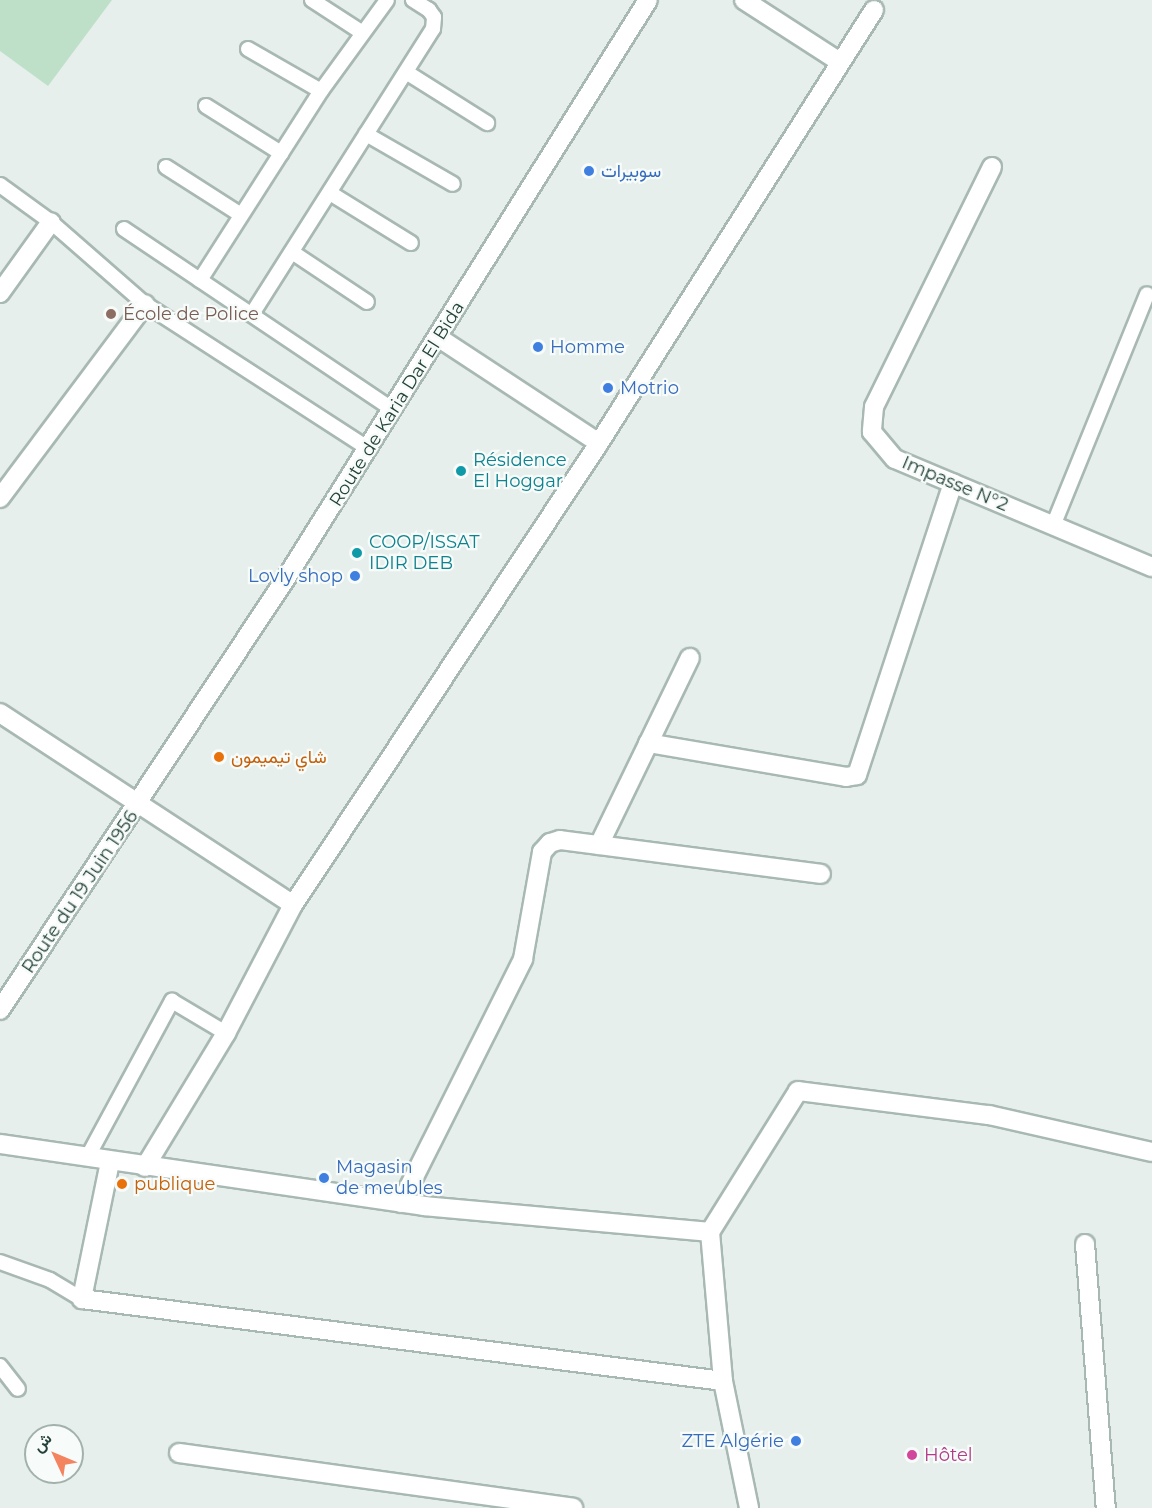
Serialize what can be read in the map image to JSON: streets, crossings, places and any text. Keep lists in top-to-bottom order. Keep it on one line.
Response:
{"streets":{"street":["Route de Karia Dar El Bida","Impasse N°2","Route du 19 Juin 1956"]},"crossings":[["Route de Karia Dar El Bida","Route du 19 Juin 1956"]],"places":["سوبيرات","École de Police","Homme","Motrio","Résidence El Hoggar","COOP/ISSAT IDIR DEB","Lovly shop","شاي تيميمون","Magasin de meubles","publique","ZTE Algérie","Hôtel"],"north":"top left"}
